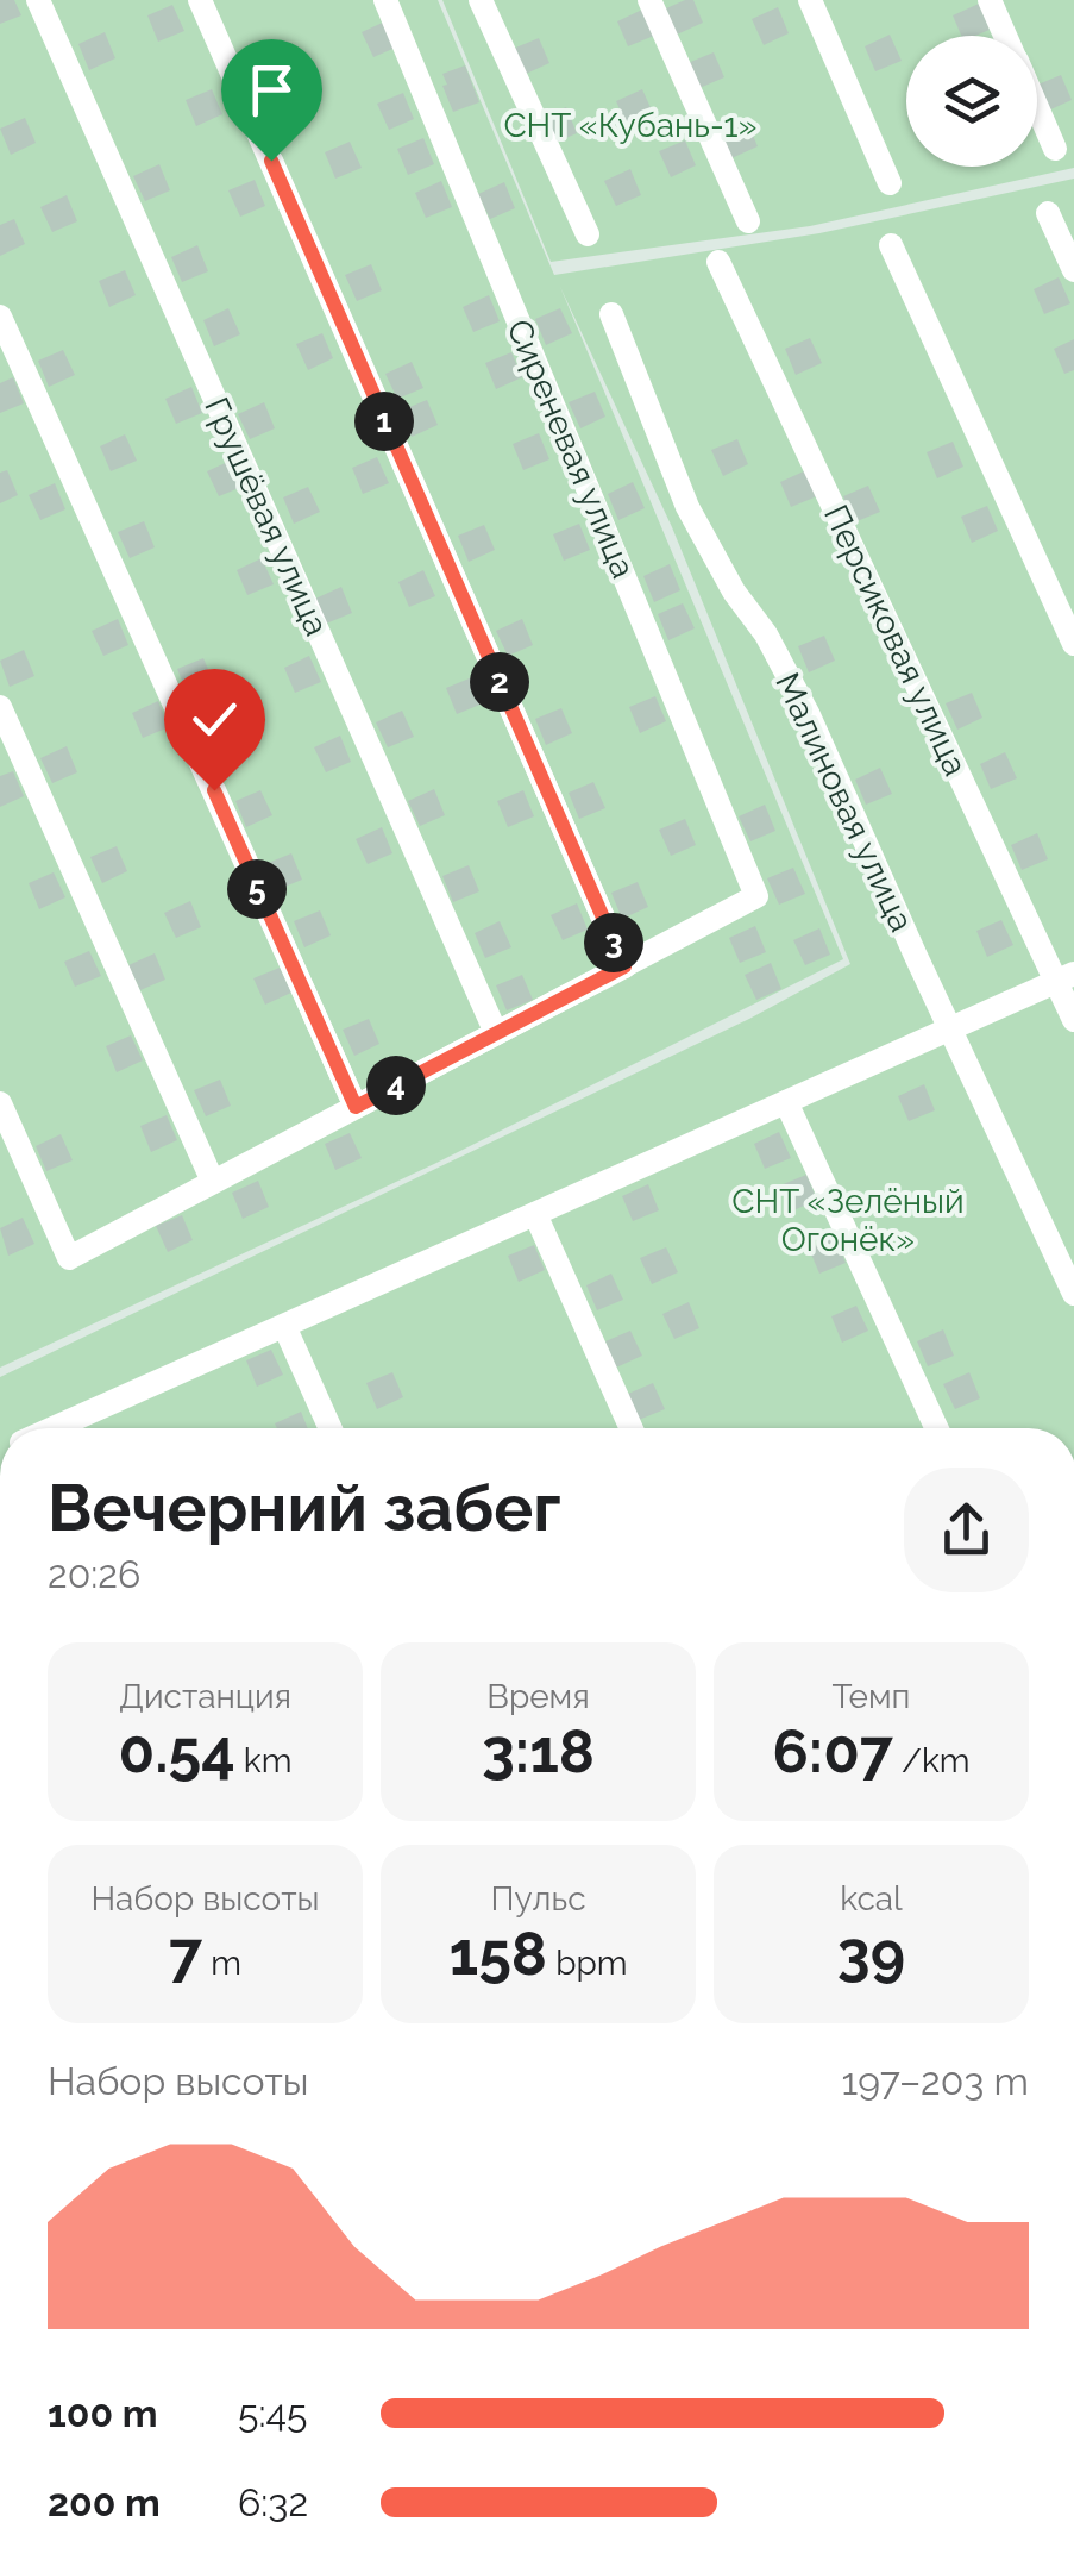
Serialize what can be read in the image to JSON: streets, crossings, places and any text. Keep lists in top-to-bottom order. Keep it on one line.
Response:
{"streets":{"street":["Сиреневая улица","Грушёвая улица","Персиковая улица","Малиновая улица"]},"parks":["СНТ «Кубань-1»","СНТ «Зелёный Огонёк»"],"page":{"pins":["1","2","5","3","4"],"heading":["Вечерний забег","20:26"],"stats":[["Дистанция","0.54 km"],["Время","3:18"],["Темп","6:07 /km"],["Набор высоты","7 m"],["Пульс","158 bpm"],["kcal","39"]],"chart":["Набор высоты","197–203 m"],"list":[{"name":"100 m","note":"5:45"},{"name":"200 m","note":"6:32"}]}}
